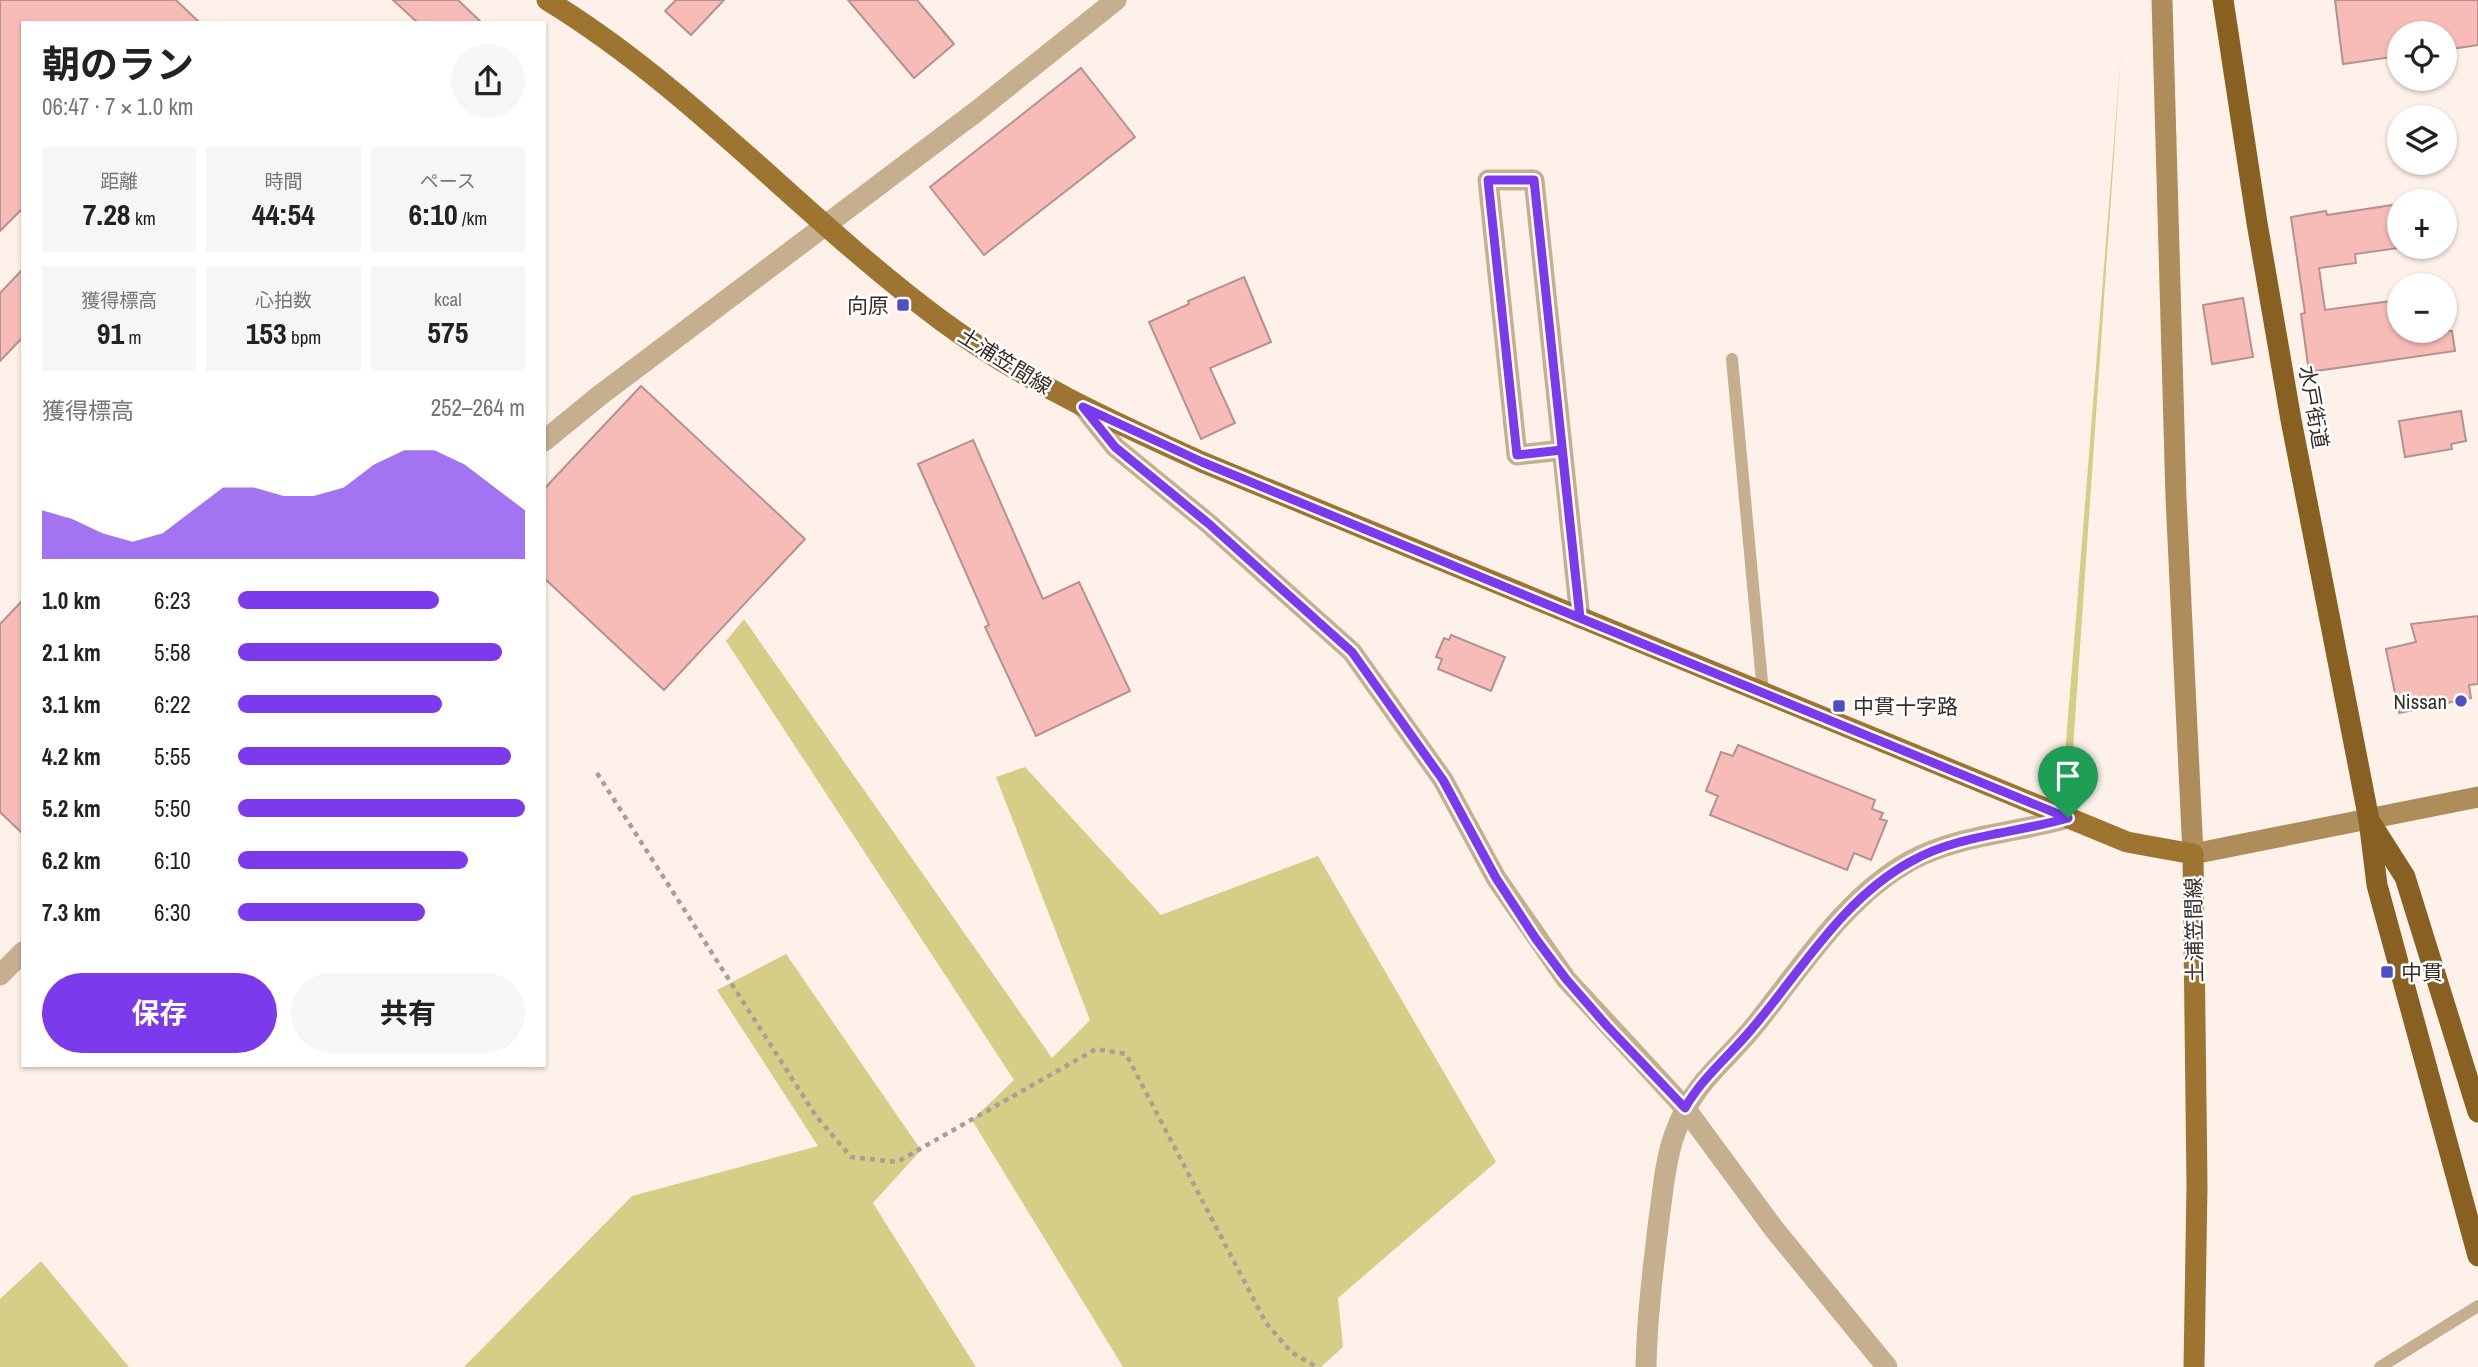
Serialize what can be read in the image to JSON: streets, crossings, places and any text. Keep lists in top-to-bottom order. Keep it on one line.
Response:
{"streets":{"highway":["水戸街道"],"main road":["土浦笠間線"]},"places":{"transit":["向原","中貫十字路","中貫"],"other":["Nissan"]},"page":{"map_buttons":["+","−"],"heading":["朝のラン","06:47 · 7 × 1.0 km"],"stats":[["距離","7.28 km"],["時間","44:54"],["ペース","6:10 /km"],["獲得標高","91 m"],["心拍数","153 bpm"],["kcal","575"]],"chart":["獲得標高","252–264 m"],"list":[{"name":"1.0 km","note":"6:23"},{"name":"2.1 km","note":"5:58"},{"name":"3.1 km","note":"6:22"},{"name":"4.2 km","note":"5:55"},{"name":"5.2 km","note":"5:50"},{"name":"6.2 km","note":"6:10"},{"name":"7.3 km","note":"6:30"}],"buttons":["保存","共有"]}}
